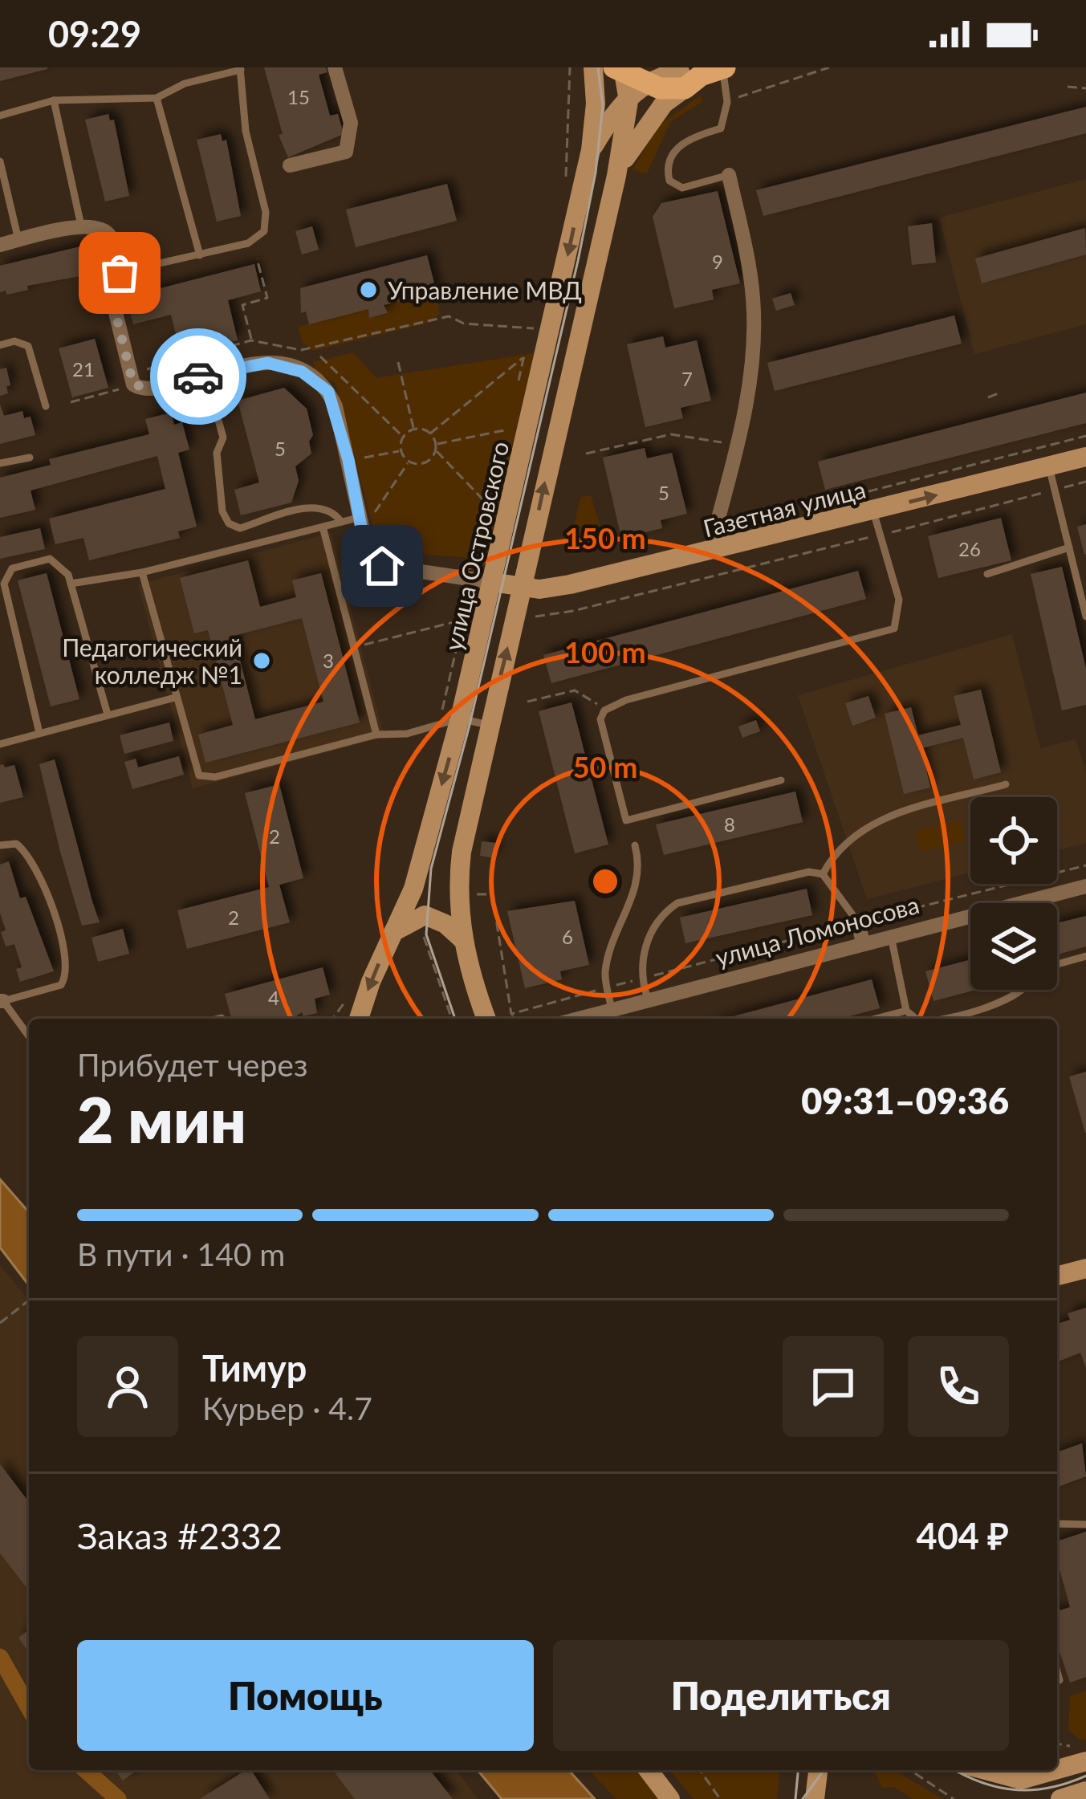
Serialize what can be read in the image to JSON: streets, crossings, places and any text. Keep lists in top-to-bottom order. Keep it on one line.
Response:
{"streets":{"main road":["Газетная улица","улица Островского"],"street":["улица Ломоносова"]},"crossings":[["Газетная улица","улица Островского"]],"places":["Управление МВД","Педагогический колледж №1"],"house_numbers":["15","9","21","7","5","5","26","3","8","2","2","6","4"],"page":{"status":"09:29","heading":["2 мин","Прибудет через","09:31–09:36"],"panel":["Тимур","Курьер · 4.7","Заказ #2332","404 ₽"],"bar":"В пути · 140 m","buttons":["Помощь","Поделиться"]},"rings":["150 m","100 m","50 m"]}
